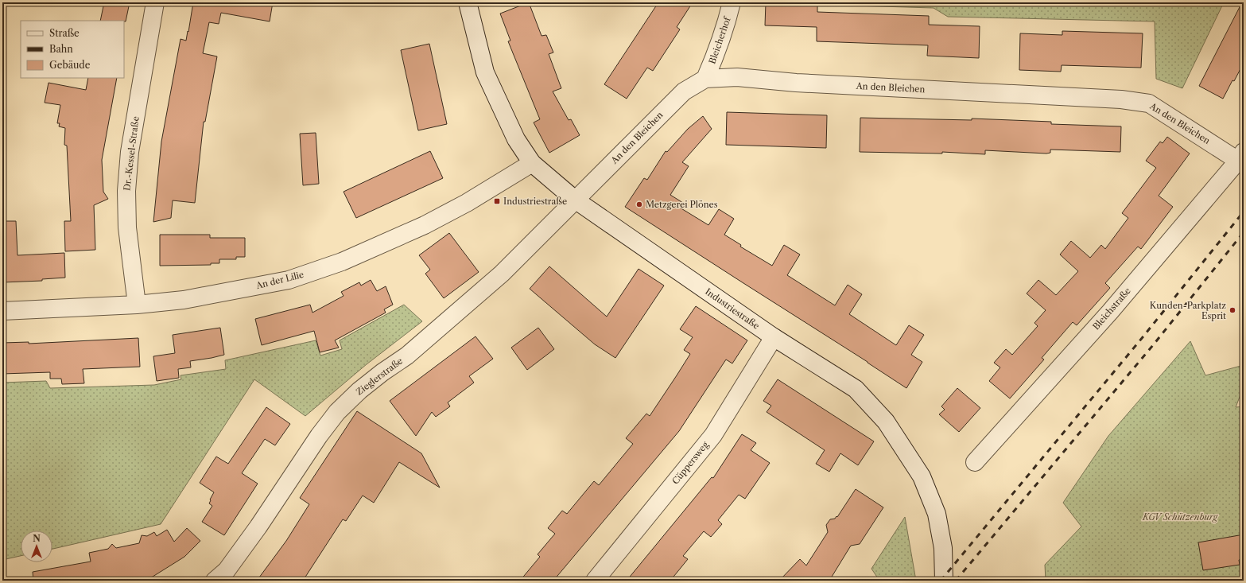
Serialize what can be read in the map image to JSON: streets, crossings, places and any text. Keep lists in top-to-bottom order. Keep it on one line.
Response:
{"streets":{"street":["Bleicherhof","An den Bleichen","Dr.-Kessel-Straße","An der Lilie","Industriestraße","Bleichstraße","Zieglerstraße","Cüppersweg"]},"crossings":[["Bleicherhof","An den Bleichen"],["An den Bleichen","Industriestraße"],["An den Bleichen","Bleichstraße"],["An den Bleichen","Zieglerstraße"],["Dr.-Kessel-Straße","An der Lilie"],["An der Lilie","Industriestraße"],["Industriestraße","Zieglerstraße"],["Industriestraße","Cüppersweg"]],"parks":["KGV Schützenburg"],"places":{"transit":["Industriestraße"],"other":["Metzgerei Plönes","Kunden-Parkplatz Esprit"]},"legend":["Straße","Bahn","Gebäude"],"north":"top"}
